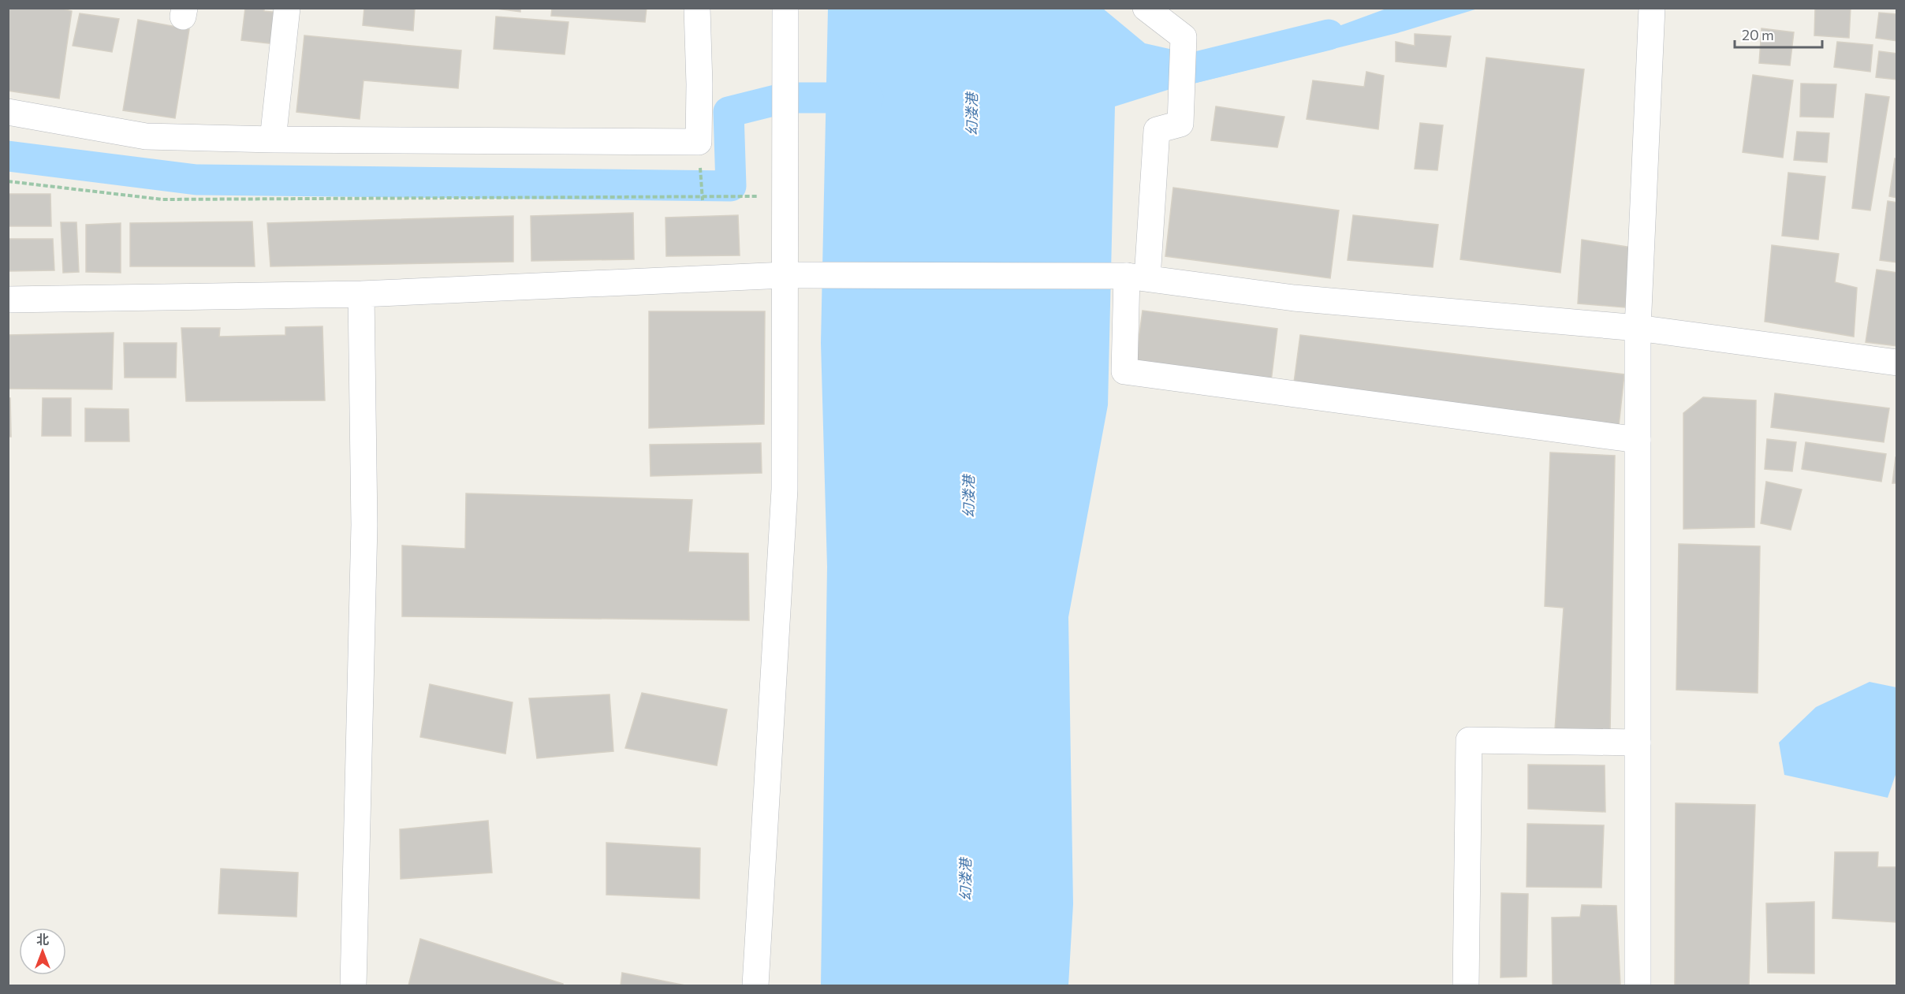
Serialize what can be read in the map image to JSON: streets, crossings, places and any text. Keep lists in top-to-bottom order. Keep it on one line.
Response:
{"water":["幻溇港"],"scale_bar":"20 m","north":"top"}
